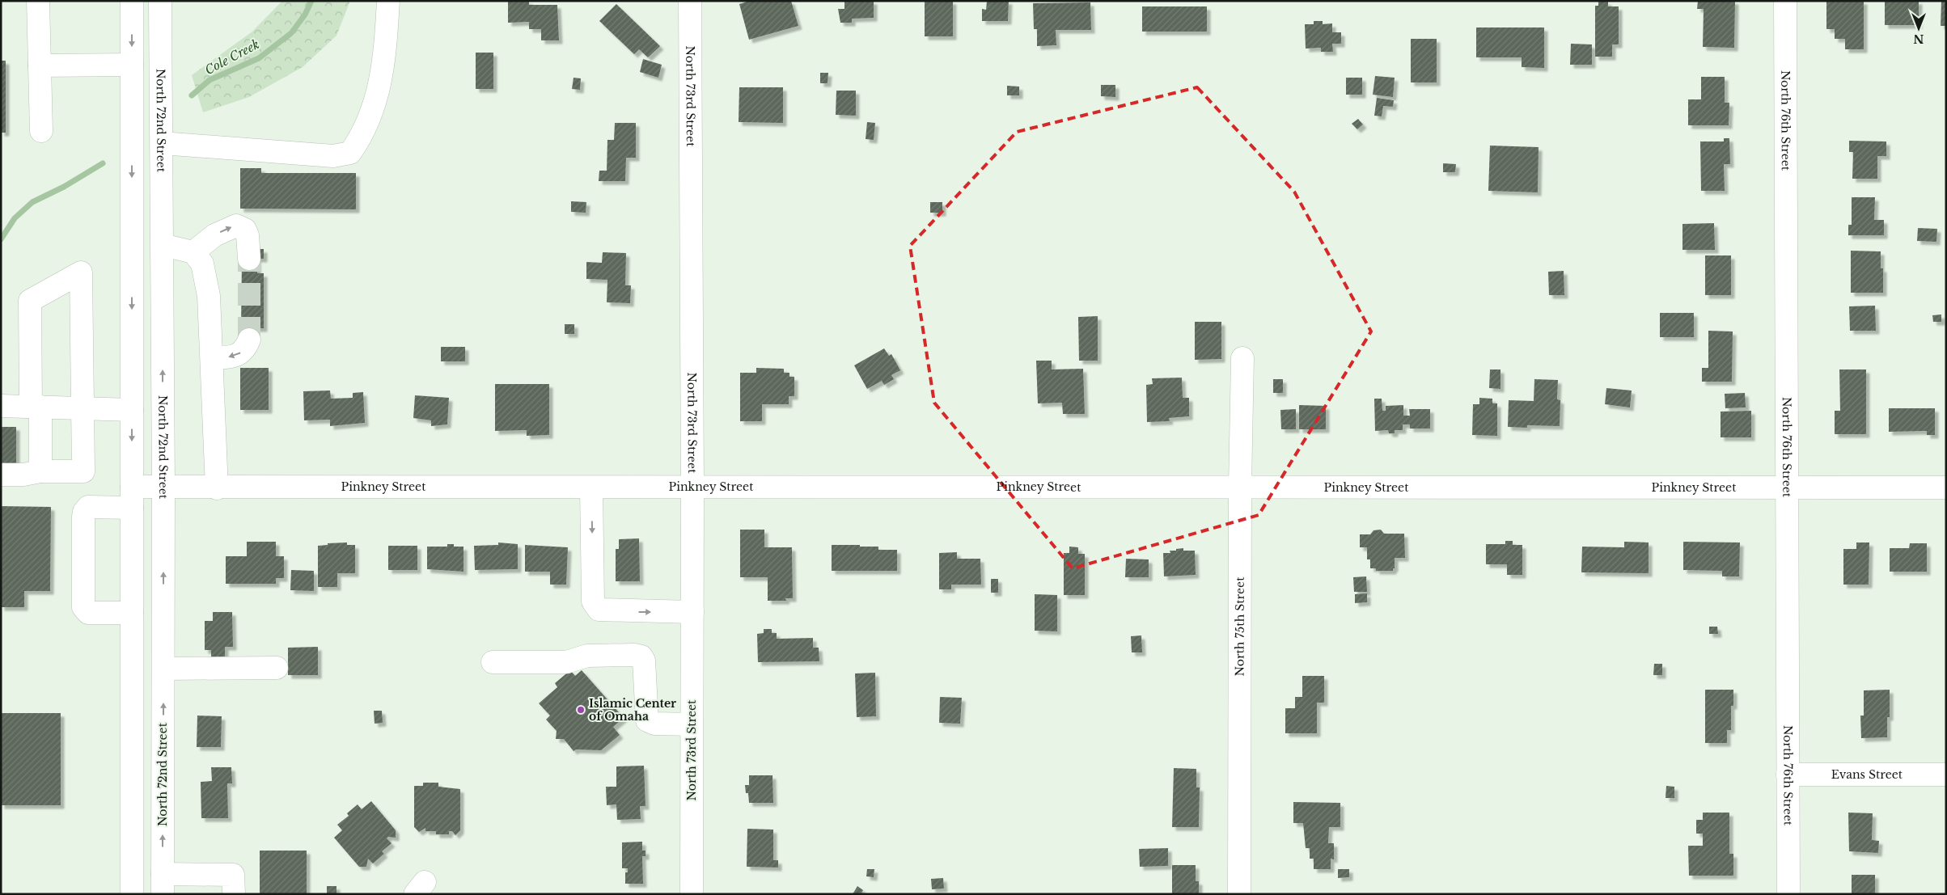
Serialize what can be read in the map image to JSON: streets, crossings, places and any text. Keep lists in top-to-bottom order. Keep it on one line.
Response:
{"streets":{"street":["North 73rd Street","North 72nd Street","North 76th Street","Pinkney Street","North 75th Street","Evans Street"]},"crossings":[["North 73rd Street","Pinkney Street"],["North 72nd Street","Pinkney Street"],["North 76th Street","Pinkney Street"],["North 76th Street","Evans Street"],["Pinkney Street","North 75th Street"]],"water":["Cole Creek"],"places":["Islamic Center of Omaha"],"north":"bottom"}
